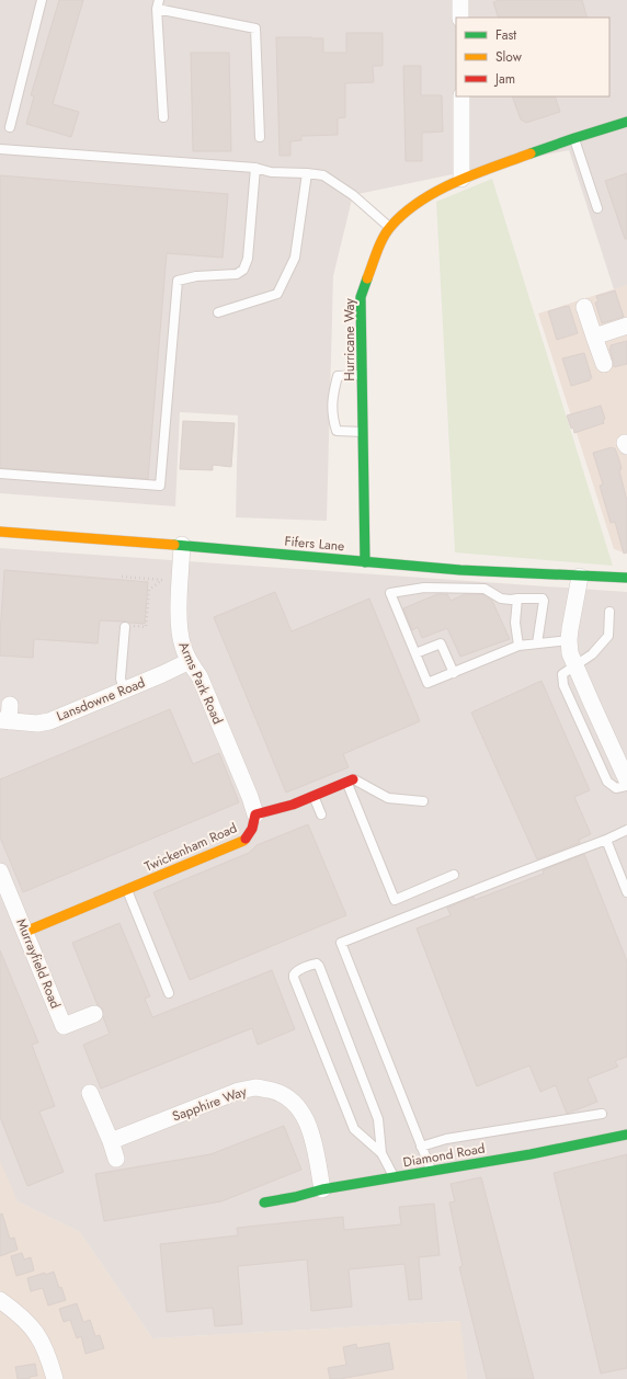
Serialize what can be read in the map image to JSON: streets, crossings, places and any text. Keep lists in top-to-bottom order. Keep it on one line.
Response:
{"streets":{"street":["Hurricane Way","Fifers Lane","Arms Park Road","Lansdowne Road","Twickenham Road","Murrayfield Road","Sapphire Way","Diamond Road"]},"crossings":[["Hurricane Way","Fifers Lane"],["Fifers Lane","Arms Park Road"],["Arms Park Road","Lansdowne Road"],["Arms Park Road","Twickenham Road"],["Twickenham Road","Murrayfield Road"],["Sapphire Way","Diamond Road"]],"legend":["Fast","Slow","Jam"]}
